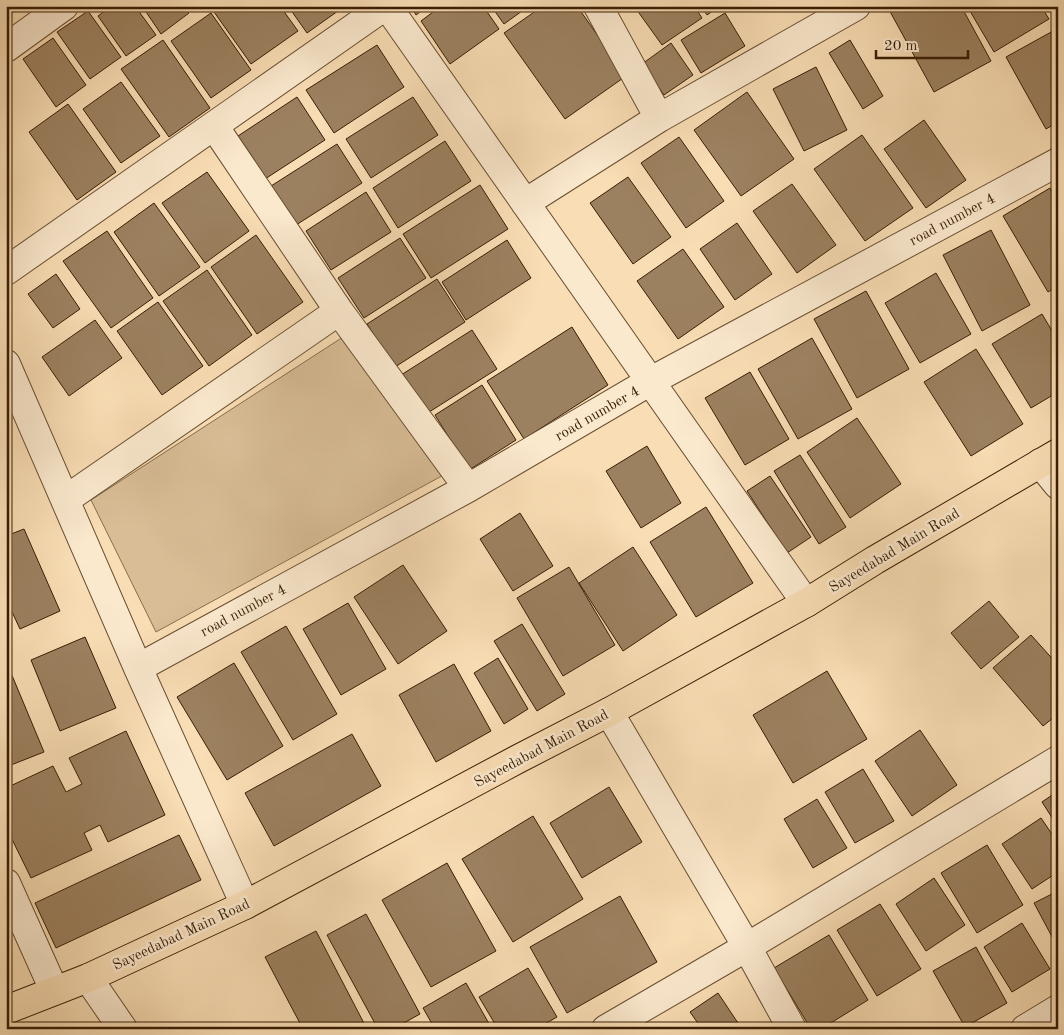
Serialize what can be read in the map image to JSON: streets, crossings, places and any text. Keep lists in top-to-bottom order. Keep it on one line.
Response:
{"streets":{"main road":["Sayeedabad Main Road"],"street":["road number 4"]},"scale_bar":"20 m"}
